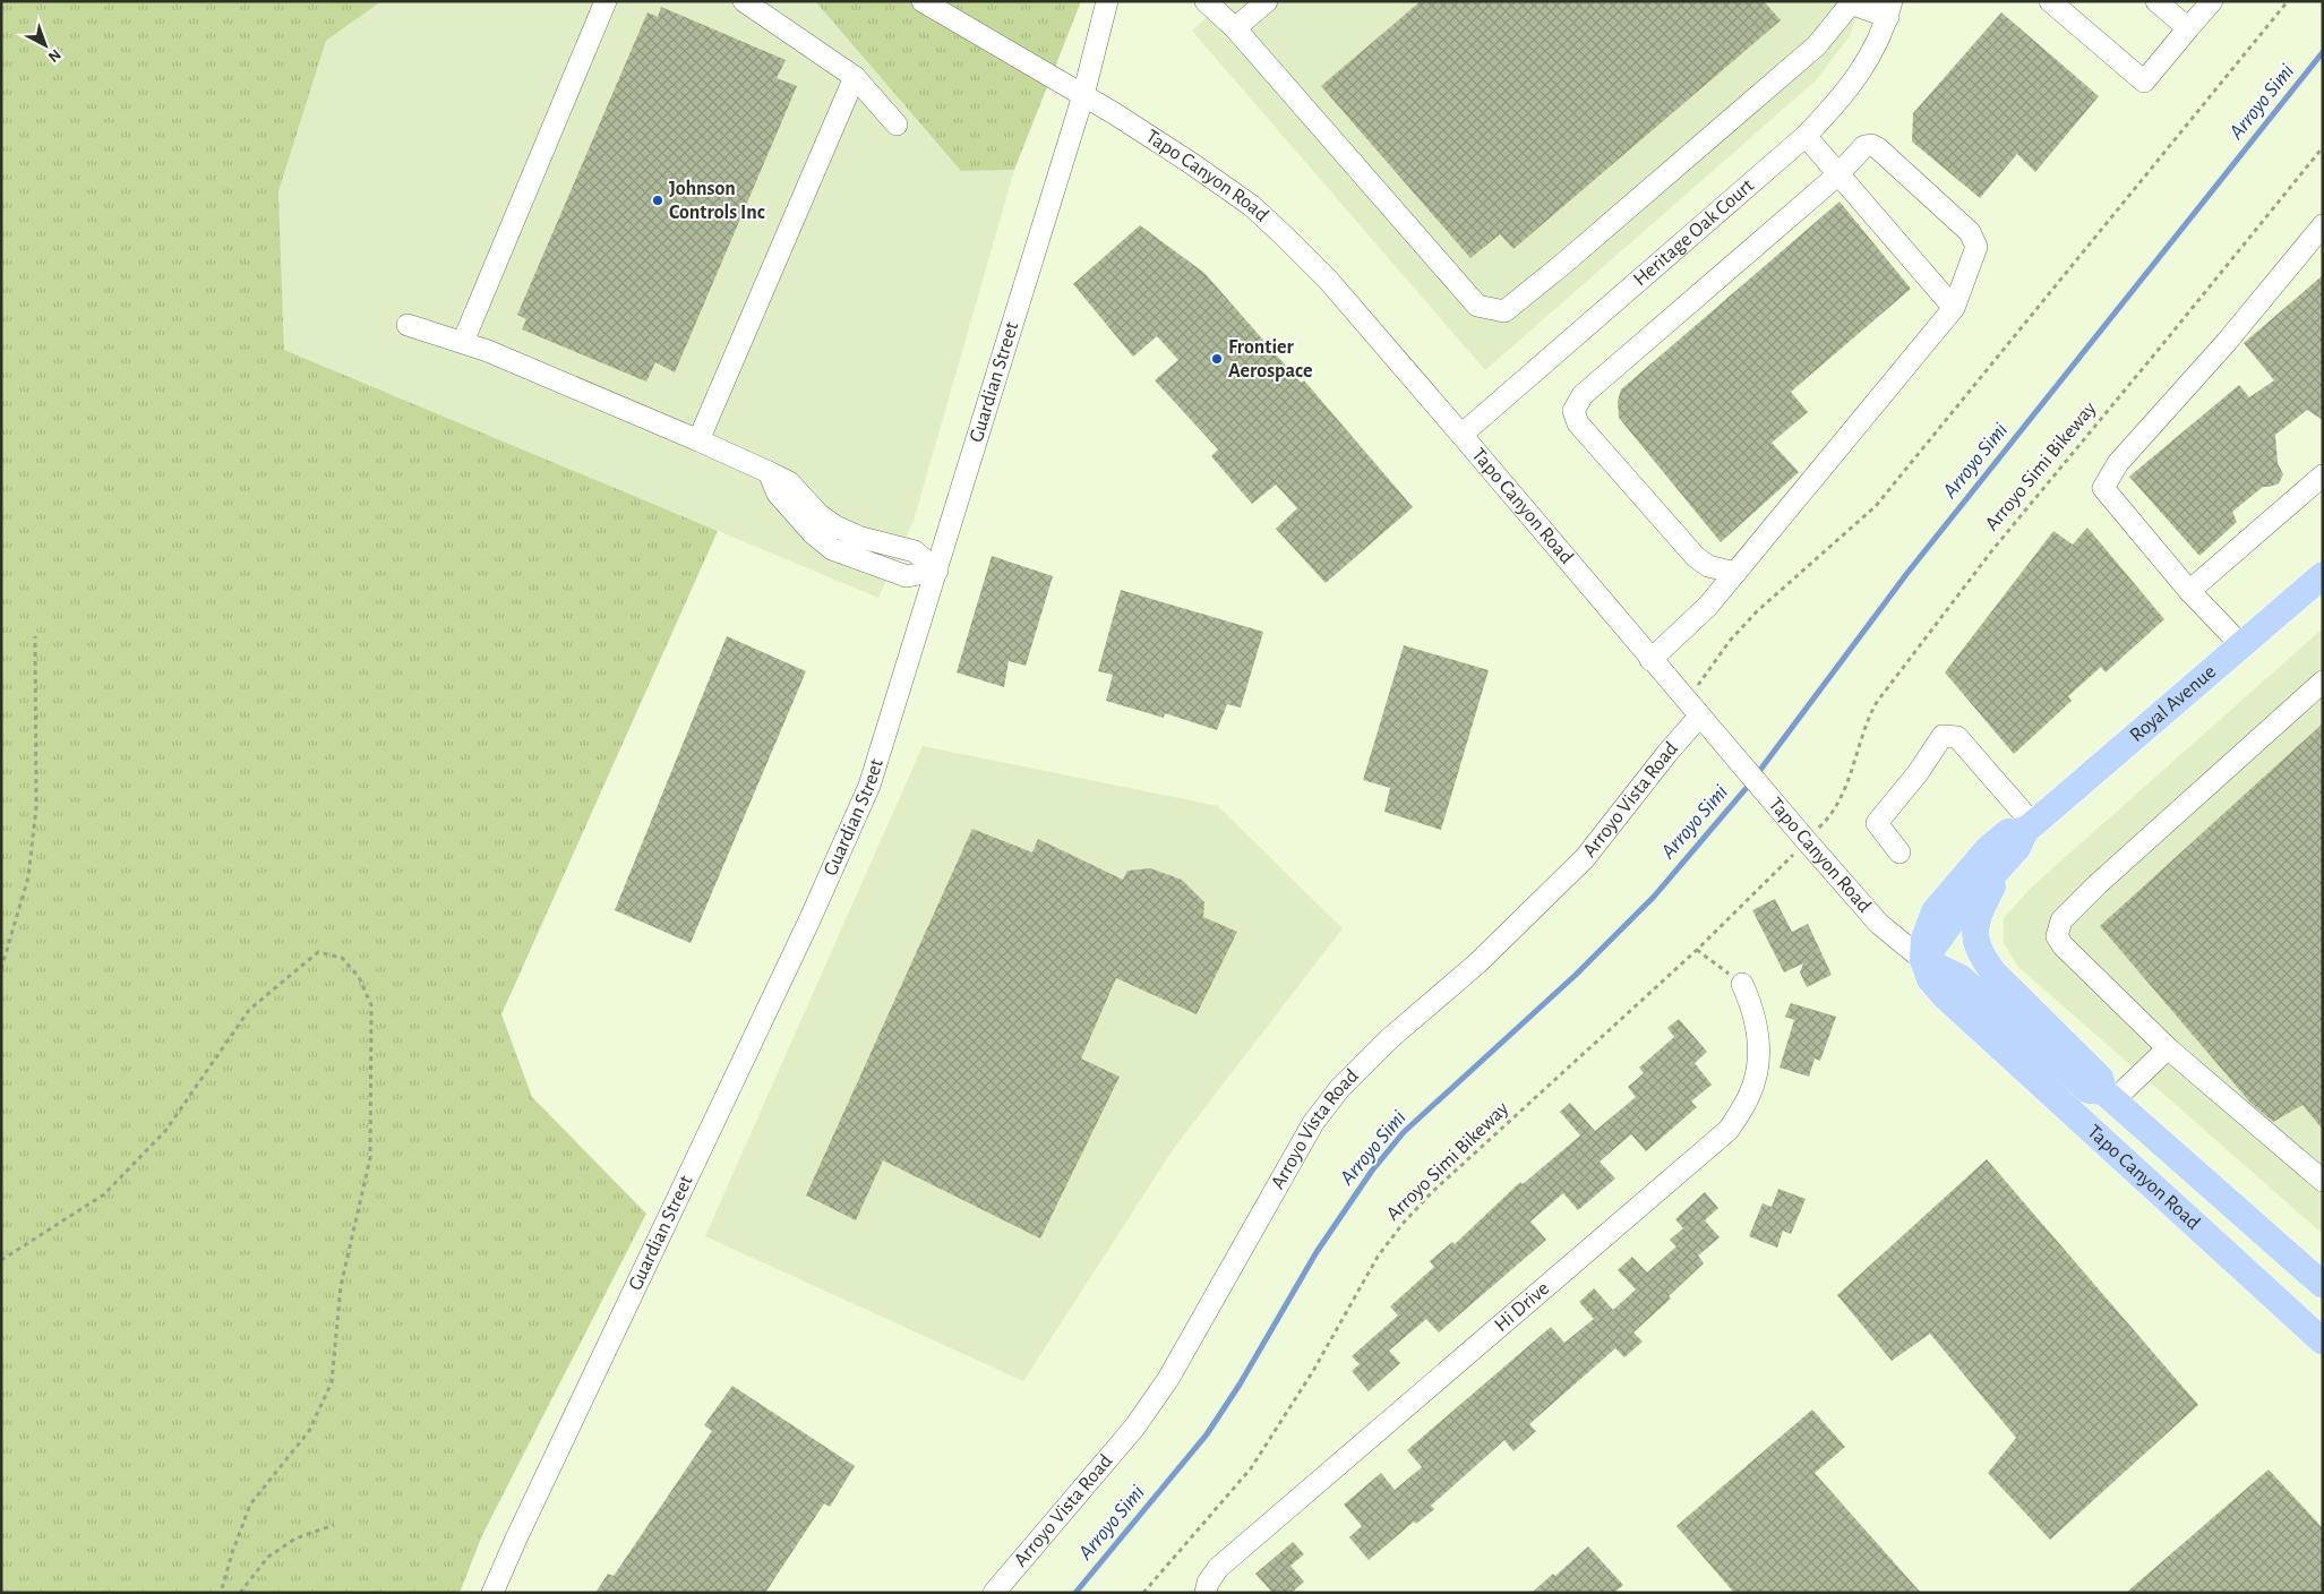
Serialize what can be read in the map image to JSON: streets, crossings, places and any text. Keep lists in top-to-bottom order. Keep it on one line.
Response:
{"streets":{"main road":["Tapo Canyon Road","Royal Avenue"],"street":["Heritage Oak Court","Guardian Street","Arroyo Vista Road","Hi Drive"],"path":["Arroyo Simi Bikeway"]},"crossings":[["Tapo Canyon Road","Heritage Oak Court"],["Tapo Canyon Road","Guardian Street"],["Tapo Canyon Road","Royal Avenue"],["Tapo Canyon Road","Arroyo Vista Road"]],"water":["Arroyo Simi"],"places":["Johnson Controls Inc","Frontier Aerospace"],"north":"bottom right"}
